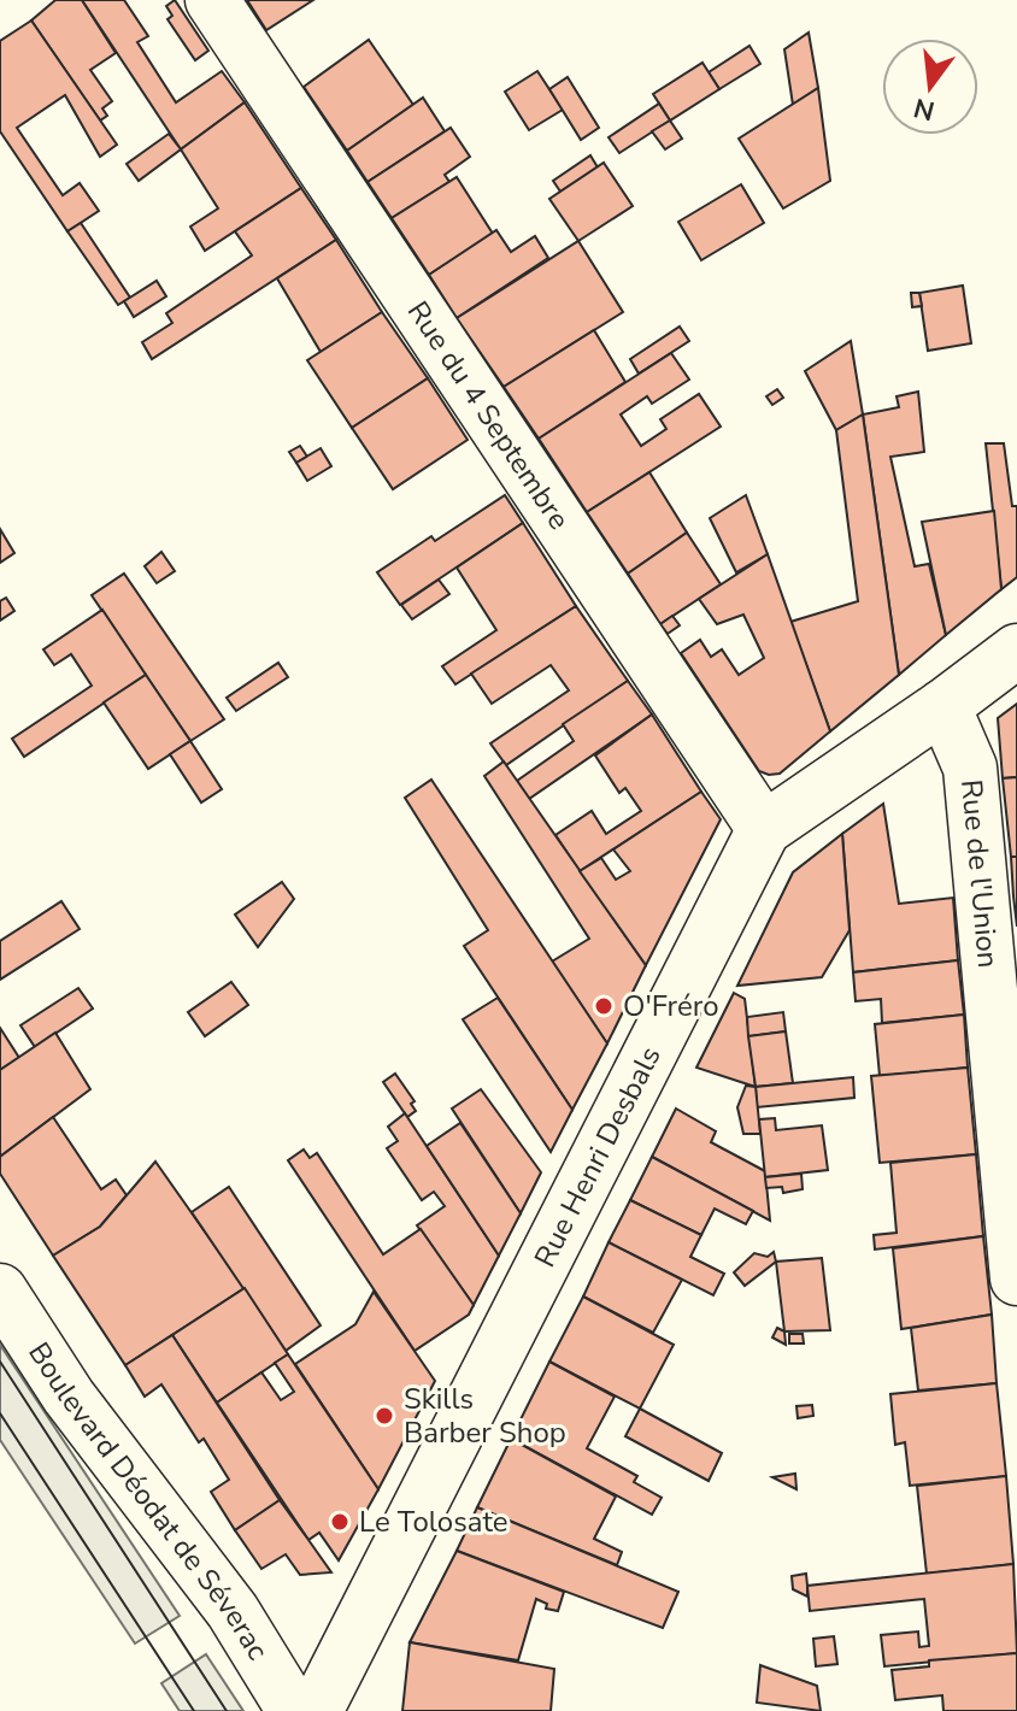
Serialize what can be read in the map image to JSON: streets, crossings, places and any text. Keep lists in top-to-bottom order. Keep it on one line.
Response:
{"streets":{"street":["Rue du 4 Septembre","Rue de l'Union","Rue Henri Desbals","Boulevard Déodat de Séverac"]},"crossings":[["Rue du 4 Septembre","Rue Henri Desbals"],["Rue de l'Union","Rue Henri Desbals"]],"places":["O'Fréro","Skills Barber Shop","Le Tolosate"],"north":"bottom"}
